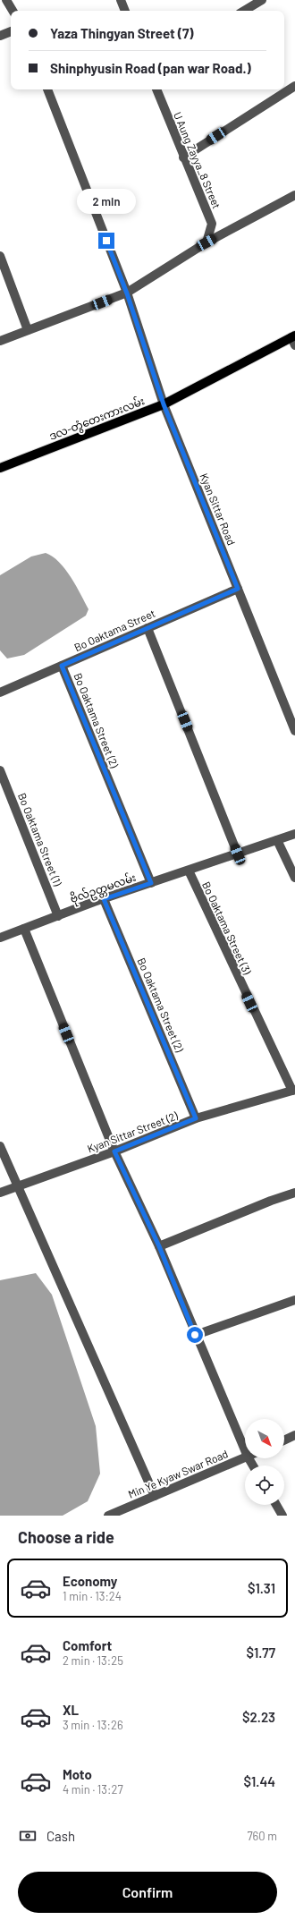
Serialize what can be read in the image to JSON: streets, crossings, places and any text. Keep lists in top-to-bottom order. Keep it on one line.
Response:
{"streets":{"main road":["ဒလ-တွံတေးကားလမ်း"],"street":["U Aung Zayya_8 Street","Kyan Sittar Road","Bo Oaktama Street","Bo Oaktama Street (2)","Bo Oaktama Street (1)","ဗိုလ်ဥတ္တမလမ်း","Bo Oaktama Street (3)","Kyan Sittar Street (2)","Min Ye Kyaw Swar Road"]},"crossings":[["ဒလ-တွံတေးကားလမ်း","Kyan Sittar Road"],["Kyan Sittar Road","Bo Oaktama Street"],["Bo Oaktama Street","Bo Oaktama Street (2)"],["Bo Oaktama Street (2)","ဗိုလ်ဥတ္တမလမ်း"],["Bo Oaktama Street (2)","Kyan Sittar Street (2)"],["Bo Oaktama Street (1)","ဗိုလ်ဥတ္တမလမ်း"],["ဗိုလ်ဥတ္တမလမ်း","Bo Oaktama Street (3)"],["Bo Oaktama Street (3)","Kyan Sittar Street (2)"]],"north":"bottom right","page":{"banner":["Yaza Thingyan Street (7)","Shinphyusin Road (pan war Road.)"],"bubble":"2 min","heading":"Choose a ride","list":[{"name":"Economy","note":"1 min · 13:24","value":"$1.31"},{"name":"Comfort","note":"2 min · 13:25","value":"$1.77"},{"name":"XL","note":"3 min · 13:26","value":"$2.23"},{"name":"Moto","note":"4 min · 13:27","value":"$1.44"}],"pay":["Cash","760 m"],"buttons":"Confirm"}}
